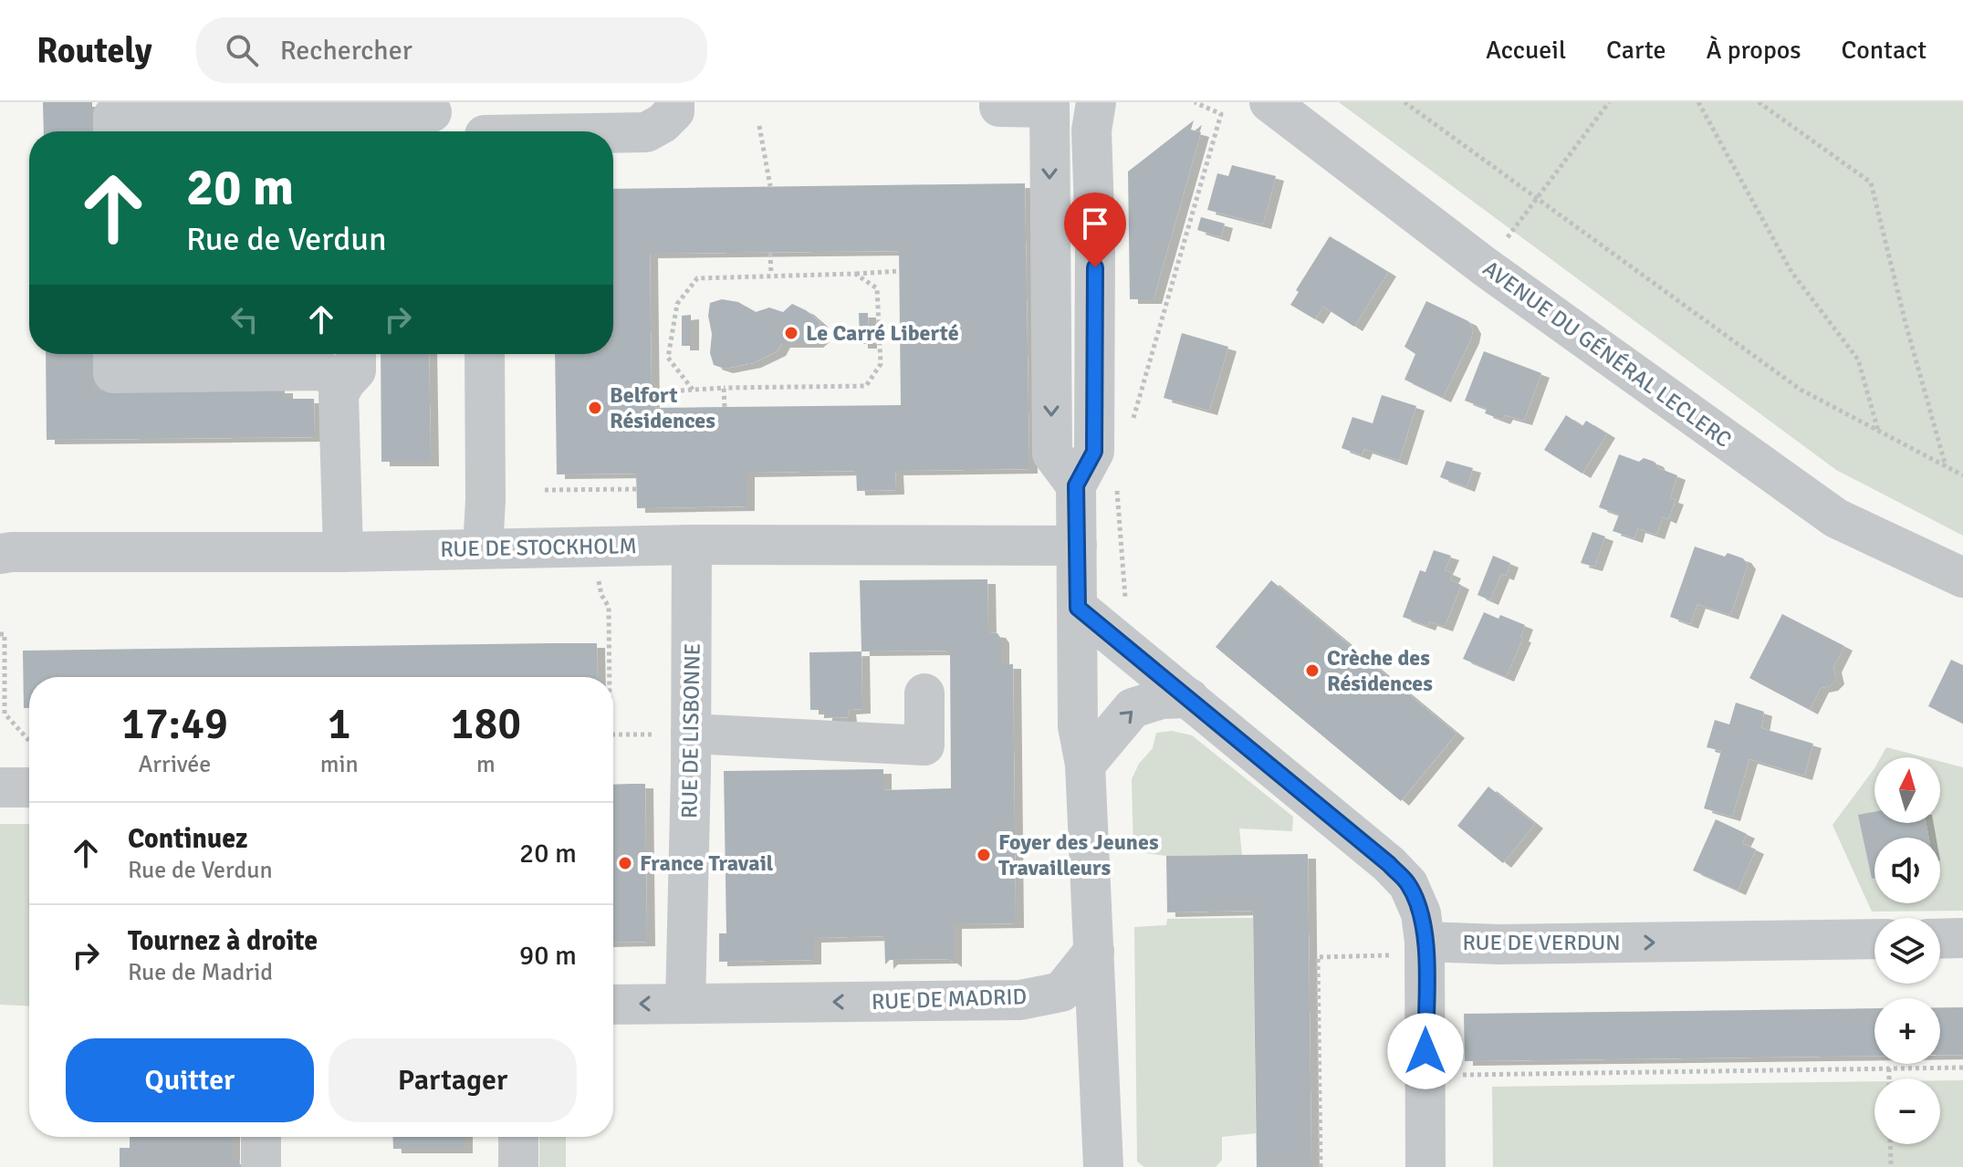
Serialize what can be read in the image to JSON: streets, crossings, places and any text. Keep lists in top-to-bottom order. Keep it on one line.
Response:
{"streets":{"street":["AVENUE DU GÉNÉRAL LECLERC","RUE DE STOCKHOLM","RUE DE LISBONNE","RUE DE VERDUN","RUE DE MADRID"]},"crossings":[["RUE DE STOCKHOLM","RUE DE LISBONNE"],["RUE DE LISBONNE","RUE DE MADRID"]],"one_way":["RUE DE VERDUN","RUE DE MADRID"],"places":["Le Carré Liberté","Belfort Résidences","Crèche des Résidences","Foyer des Jeunes Travailleurs","France Travail"],"north":"top","page":{"header":"Routely","search":"Rechercher","nav":["Accueil","Carte","À propos","Contact"],"turn":["20 m","Rue de Verdun"],"eta":["17:49","Arrivée","1","min","180","m"],"map_buttons":["+","−"],"list":[{"name":"Continuez","note":"Rue de Verdun","value":"20 m"},{"name":"Tournez à droite","note":"Rue de Madrid","value":"90 m"}],"buttons":["Quitter","Partager"]}}
